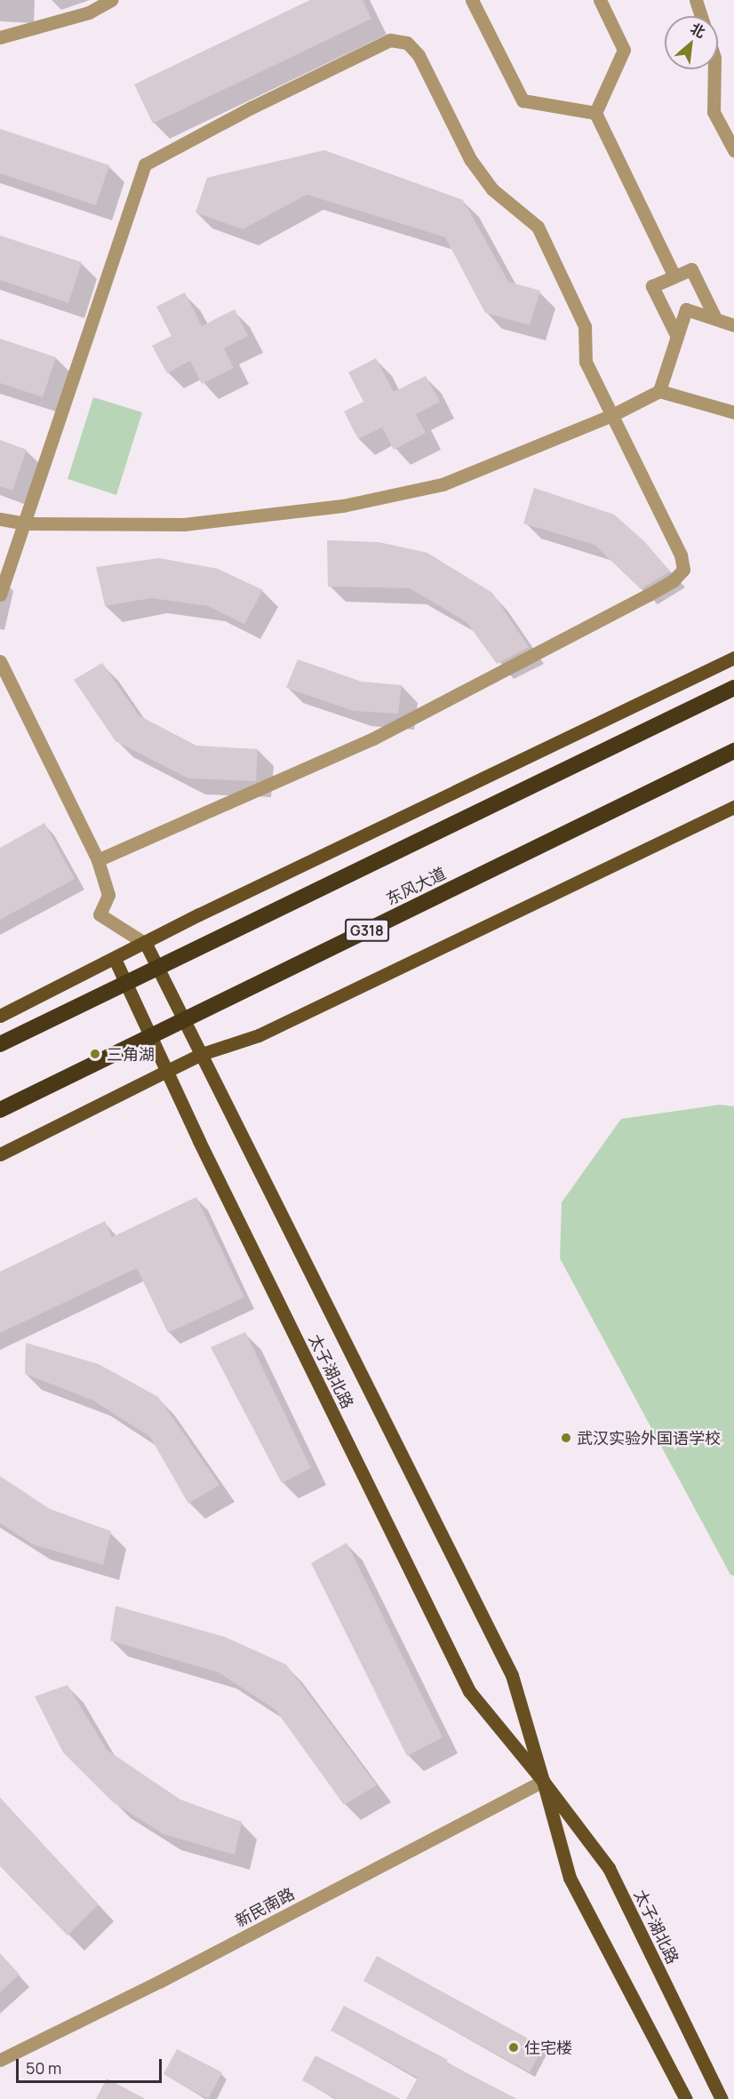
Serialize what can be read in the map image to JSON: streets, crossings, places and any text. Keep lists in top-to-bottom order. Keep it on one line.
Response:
{"streets":{"highway":["东风大道","G318"],"main road":["太子湖北路"],"street":["新民南路"]},"crossings":[["太子湖北路","新民南路"]],"places":["三角湖","武汉实验外国语学校","住宅楼"],"scale_bar":"50 m","north":"top right"}
